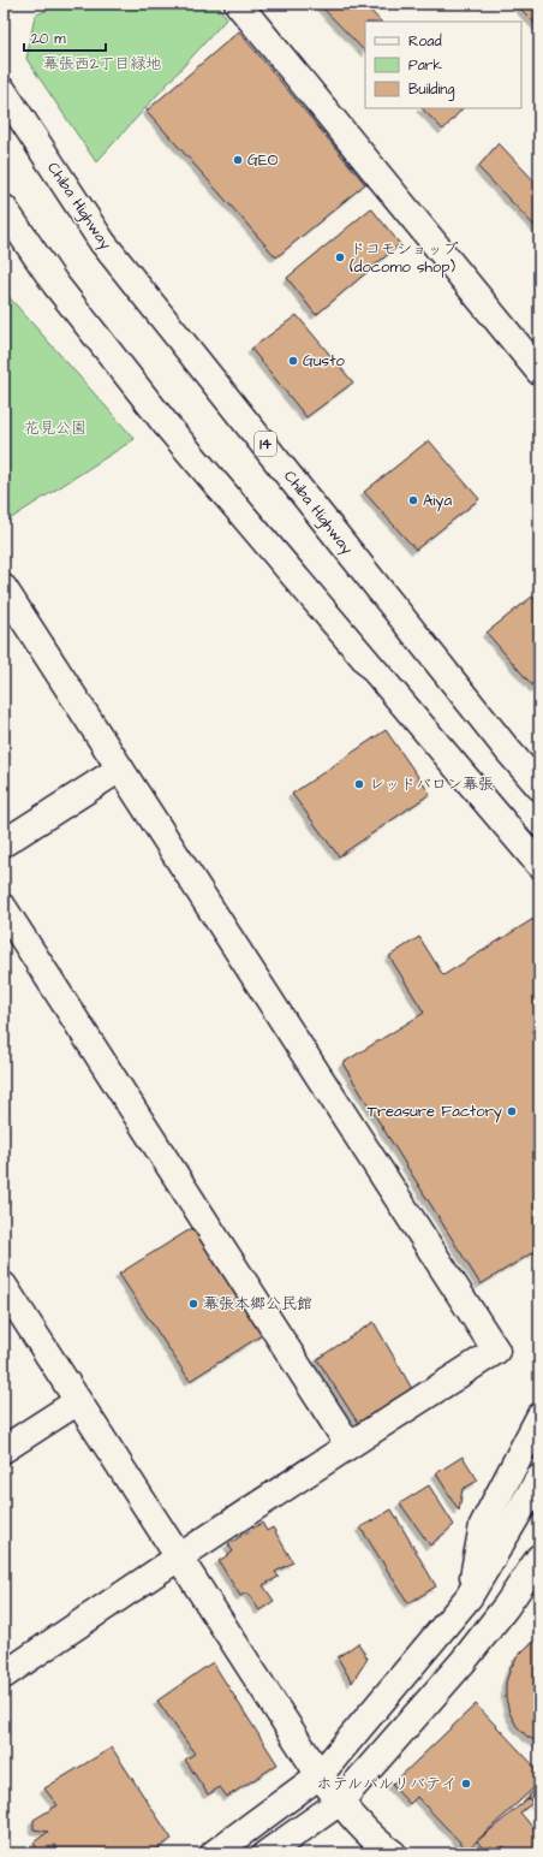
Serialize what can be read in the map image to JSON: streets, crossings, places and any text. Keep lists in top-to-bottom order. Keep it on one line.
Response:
{"streets":{"main road":["Chiba Highway","14"]},"parks":["幕張西2丁目緑地","花見公園"],"places":["GEO","ドコモショップ (docomo shop)","Gusto","Aiya","レッドバロン幕張","Treasure Factory","幕張本郷公民館","ホテルパルリバテイ"],"legend":["Road","Park","Building"],"scale_bar":"20 m"}
